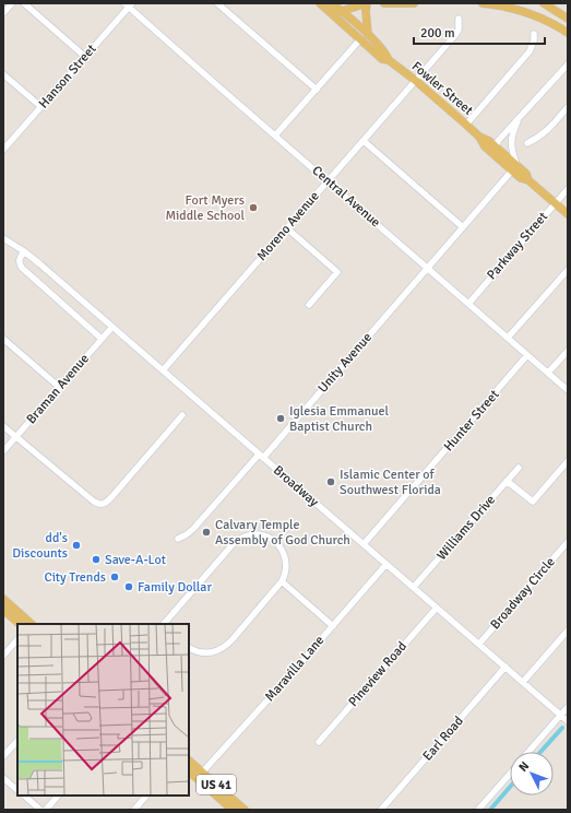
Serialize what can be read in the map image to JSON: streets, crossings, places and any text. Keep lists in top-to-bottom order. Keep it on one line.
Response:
{"streets":{"main road":["Fowler Street","US 41"],"street":["Hanson Street","Central Avenue","Moreno Avenue","Parkway Street","Unity Avenue","Braman Avenue","Hunter Street","Broadway","Williams Drive","Broadway Circle","Maravilla Lane","Pineview Road","Earl Road"]},"crossings":[["Hanson Street","Central Avenue"],["Fowler Street","Moreno Avenue"],["Fowler Street","Parkway Street"],["Fowler Street","Unity Avenue"],["Central Avenue","Moreno Avenue"],["Central Avenue","Parkway Street"],["Central Avenue","Unity Avenue"],["Central Avenue","Hunter Street"],["Moreno Avenue","Broadway"],["Unity Avenue","Broadway"],["Braman Avenue","Broadway"],["Hunter Street","Broadway"],["Broadway","Williams Drive"],["Broadway","Broadway Circle"],["Broadway","Maravilla Lane"],["Broadway","Pineview Road"],["Broadway","Earl Road"],["Maravilla Lane","US 41"]],"places":["Fort Myers Middle School","Iglesia Emmanuel Baptist Church","Islamic Center of Southwest Florida","Calvary Temple Assembly of God Church","dd's Discounts","Save-A-Lot","City Trends","Family Dollar"],"scale_bar":"200 m","north":"top left"}
